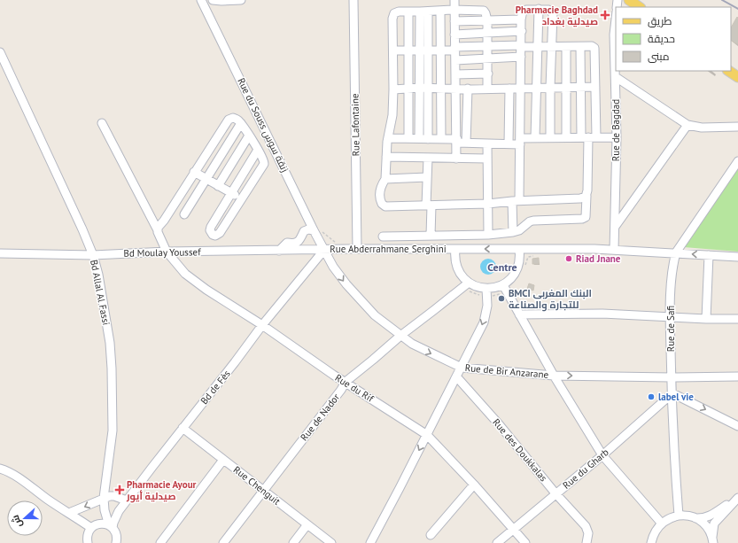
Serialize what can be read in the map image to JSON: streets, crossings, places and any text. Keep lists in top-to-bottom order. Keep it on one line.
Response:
{"streets":{"street":["Rue du Souss زنقة سوس","Rue Lafontaine","Rue de Bagdad","Rue Abderrahmane Serghini","Bd Moulay Youssef","Bd Allal Al Fassi","Rue de Safi","Rue de Bir Anzarane","Bd de Fès","Rue du Rif","Rue de Nador","Rue des Doukkalas","Rue du Gharb","Rue Chenguit"]},"crossings":[["Rue du Souss زنقة سوس","Rue Abderrahmane Serghini"],["Rue du Souss زنقة سوس","Bd Moulay Youssef"],["Rue du Souss زنقة سوس","Rue de Bir Anzarane"],["Rue du Souss زنقة سوس","Bd de Fès"],["Rue Lafontaine","Rue Abderrahmane Serghini"],["Rue Abderrahmane Serghini","Bd Moulay Youssef"],["Rue Abderrahmane Serghini","Rue de Bir Anzarane"],["Rue Abderrahmane Serghini","Bd de Fès"],["Rue Abderrahmane Serghini","Rue de Nador"],["Bd Moulay Youssef","Bd Allal Al Fassi"],["Bd Moulay Youssef","Rue de Bir Anzarane"],["Bd Moulay Youssef","Bd de Fès"],["Bd Moulay Youssef","Rue du Rif"],["Bd Allal Al Fassi","Bd de Fès"],["Rue de Safi","Rue de Bir Anzarane"],["Rue de Safi","Rue du Gharb"],["Rue de Bir Anzarane","Bd de Fès"],["Rue de Bir Anzarane","Rue de Nador"],["Bd de Fès","Rue du Rif"],["Bd de Fès","Rue Chenguit"],["Rue du Rif","Rue de Nador"],["Rue du Rif","Rue du Gharb"],["Rue de Nador","Rue Chenguit"],["Rue des Doukkalas","Rue du Gharb"]],"districts":["Centre"],"places":{"health":["Pharmacie Baghdad صيدلية بغداد","Pharmacie Ayour صيدلية أيور"],"other":["Riad Jnane","BMCI البنك المغربي للتجارة والصناعة","label vie"]},"legend":["طريق","حديقة","مبنى"],"north":"left"}
